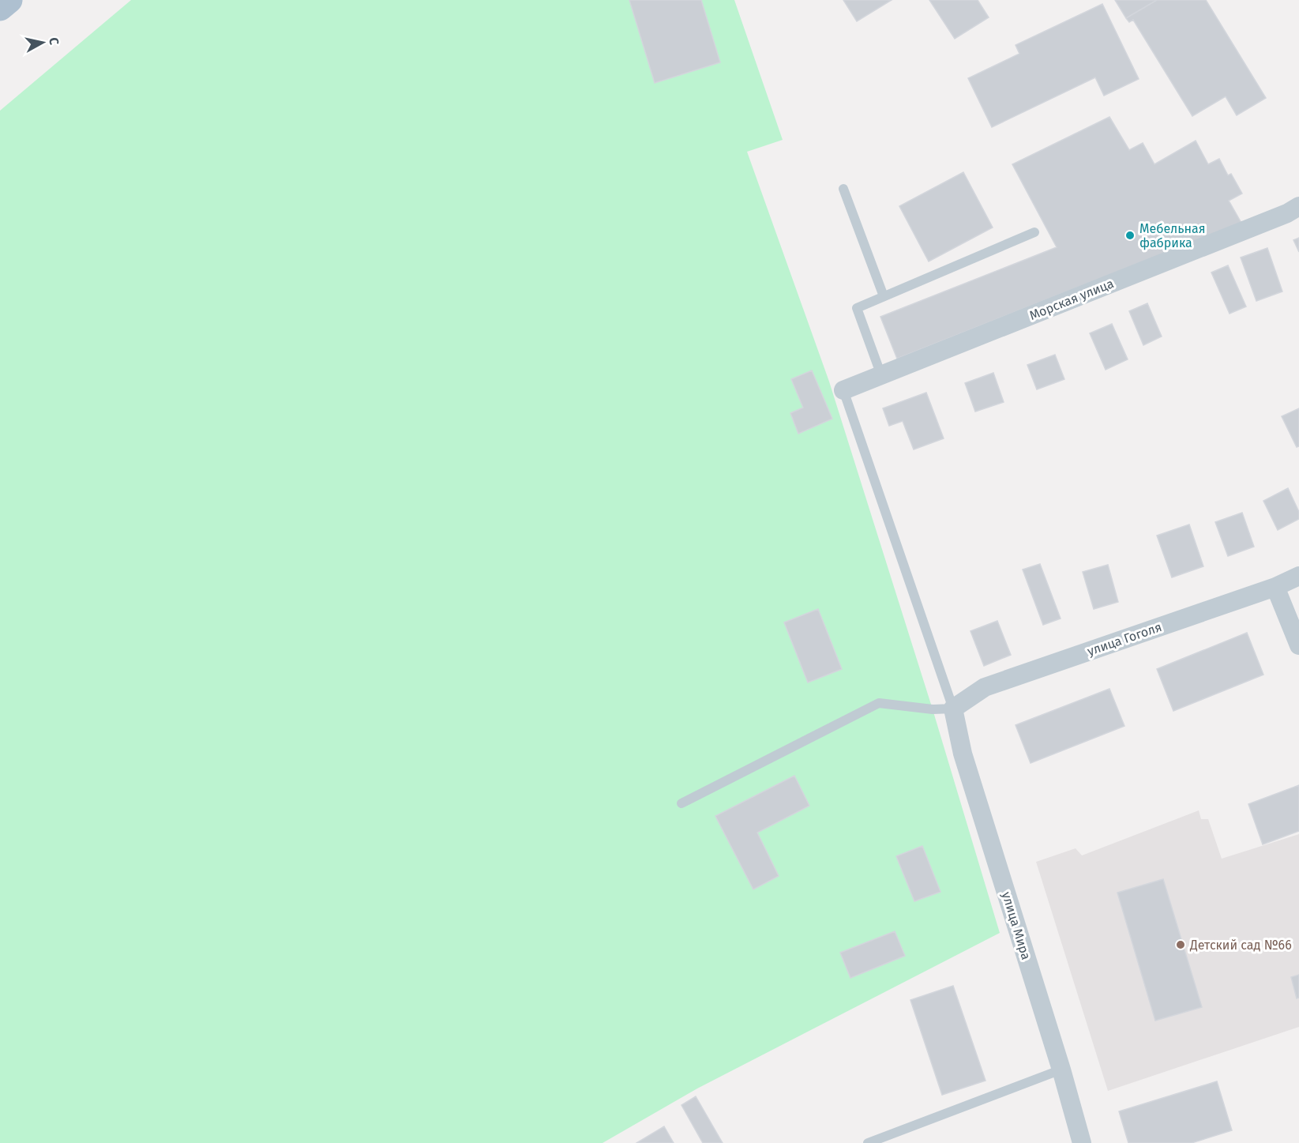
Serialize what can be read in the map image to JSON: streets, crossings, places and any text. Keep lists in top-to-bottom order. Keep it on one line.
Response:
{"streets":{"street":["Морская улица","улица Гоголя","улица Мира"]},"crossings":[["улица Гоголя","улица Мира"]],"places":["Мебельная фабрика","Детский сад №66"],"north":"right"}
